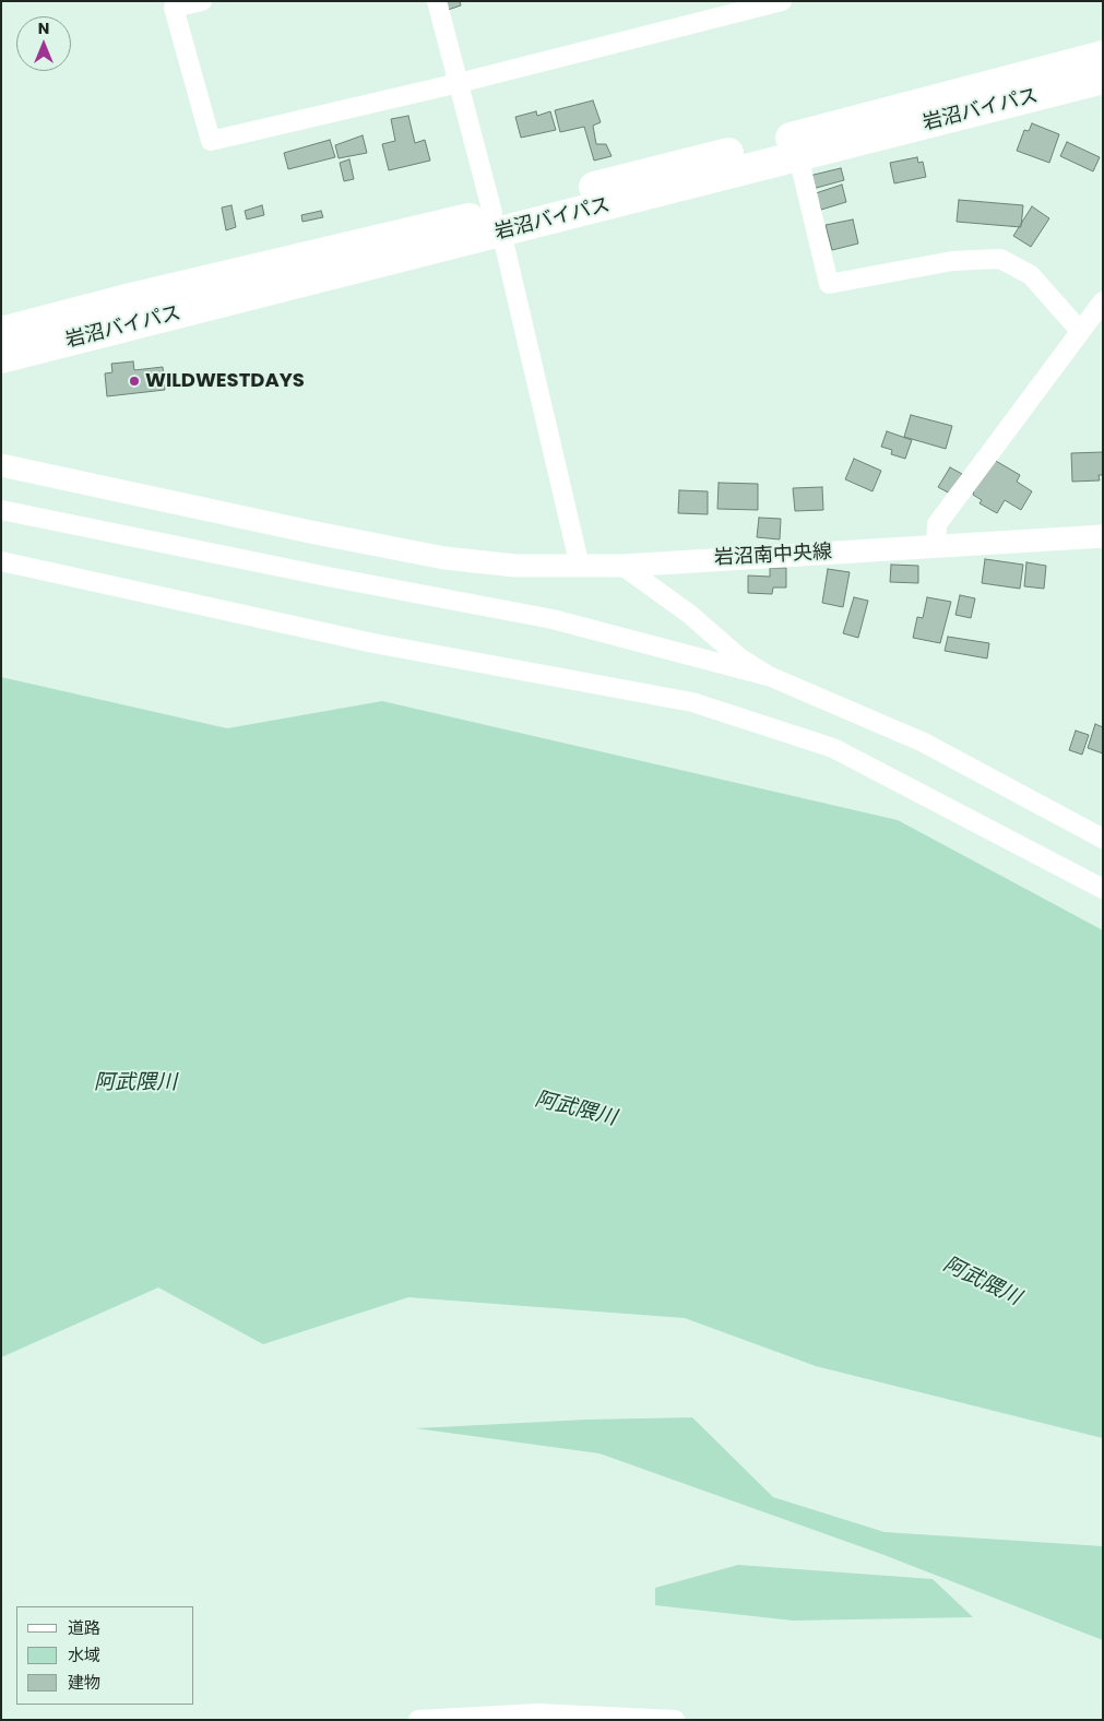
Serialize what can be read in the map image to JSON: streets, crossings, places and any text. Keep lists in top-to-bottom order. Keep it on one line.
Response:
{"streets":{"highway":["岩沼バイパス"],"street":["岩沼南中央線"]},"water":["阿武隈川"],"places":["WILDWESTDAYS"],"legend":["道路","水域","建物"],"north":"top"}
